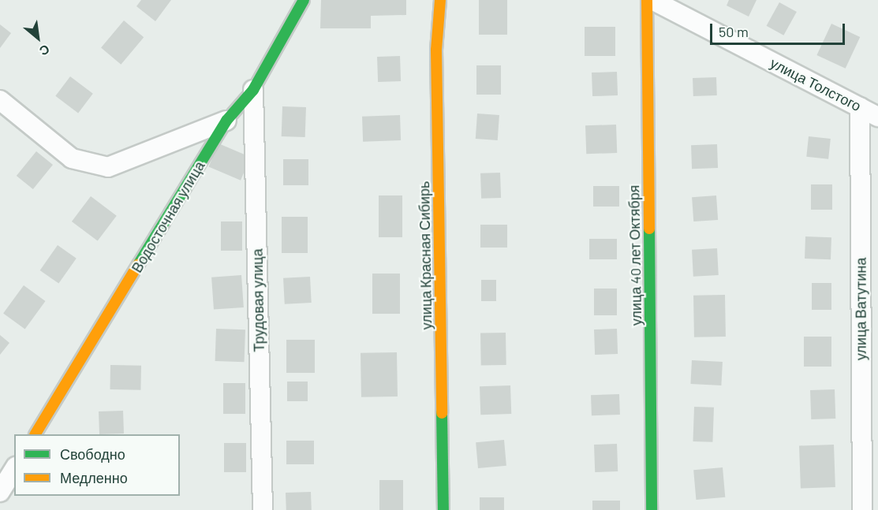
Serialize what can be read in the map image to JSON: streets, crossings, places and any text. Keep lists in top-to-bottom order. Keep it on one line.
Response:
{"streets":{"street":["улица Толстого","Водосточная улица","улица Красная Сибирь","улица 40 лет Октября","Трудовая улица","улица Ватутина"]},"crossings":[["улица Толстого","улица Ватутина"],["Водосточная улица","Трудовая улица"]],"legend":["Свободно","Медленно"],"scale_bar":"50 m","north":"bottom right"}
